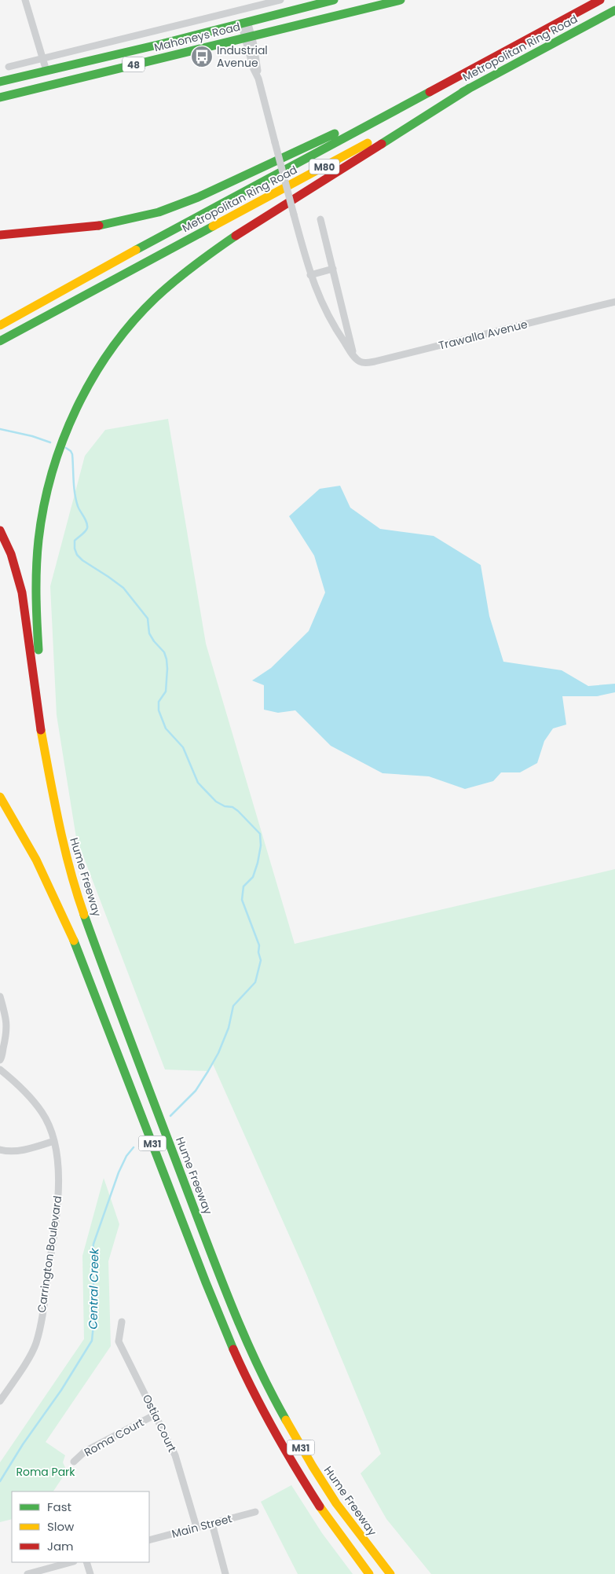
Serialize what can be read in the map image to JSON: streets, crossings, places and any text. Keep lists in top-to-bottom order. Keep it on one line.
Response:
{"streets":{"main road":["Mahoneys Road","Metropolitan Ring Road","48","M80","Hume Freeway","M31"],"street":["Trawalla Avenue","Carrington Boulevard","Ostia Court","Roma Court","Main Street"]},"crossings":[["Ostia Court","Roma Court"],["Ostia Court","Main Street"]],"water":["Central Creek"],"parks":["Roma Park"],"places":{"bus stop":["Industrial Avenue"]},"legend":["Fast","Slow","Jam"]}
